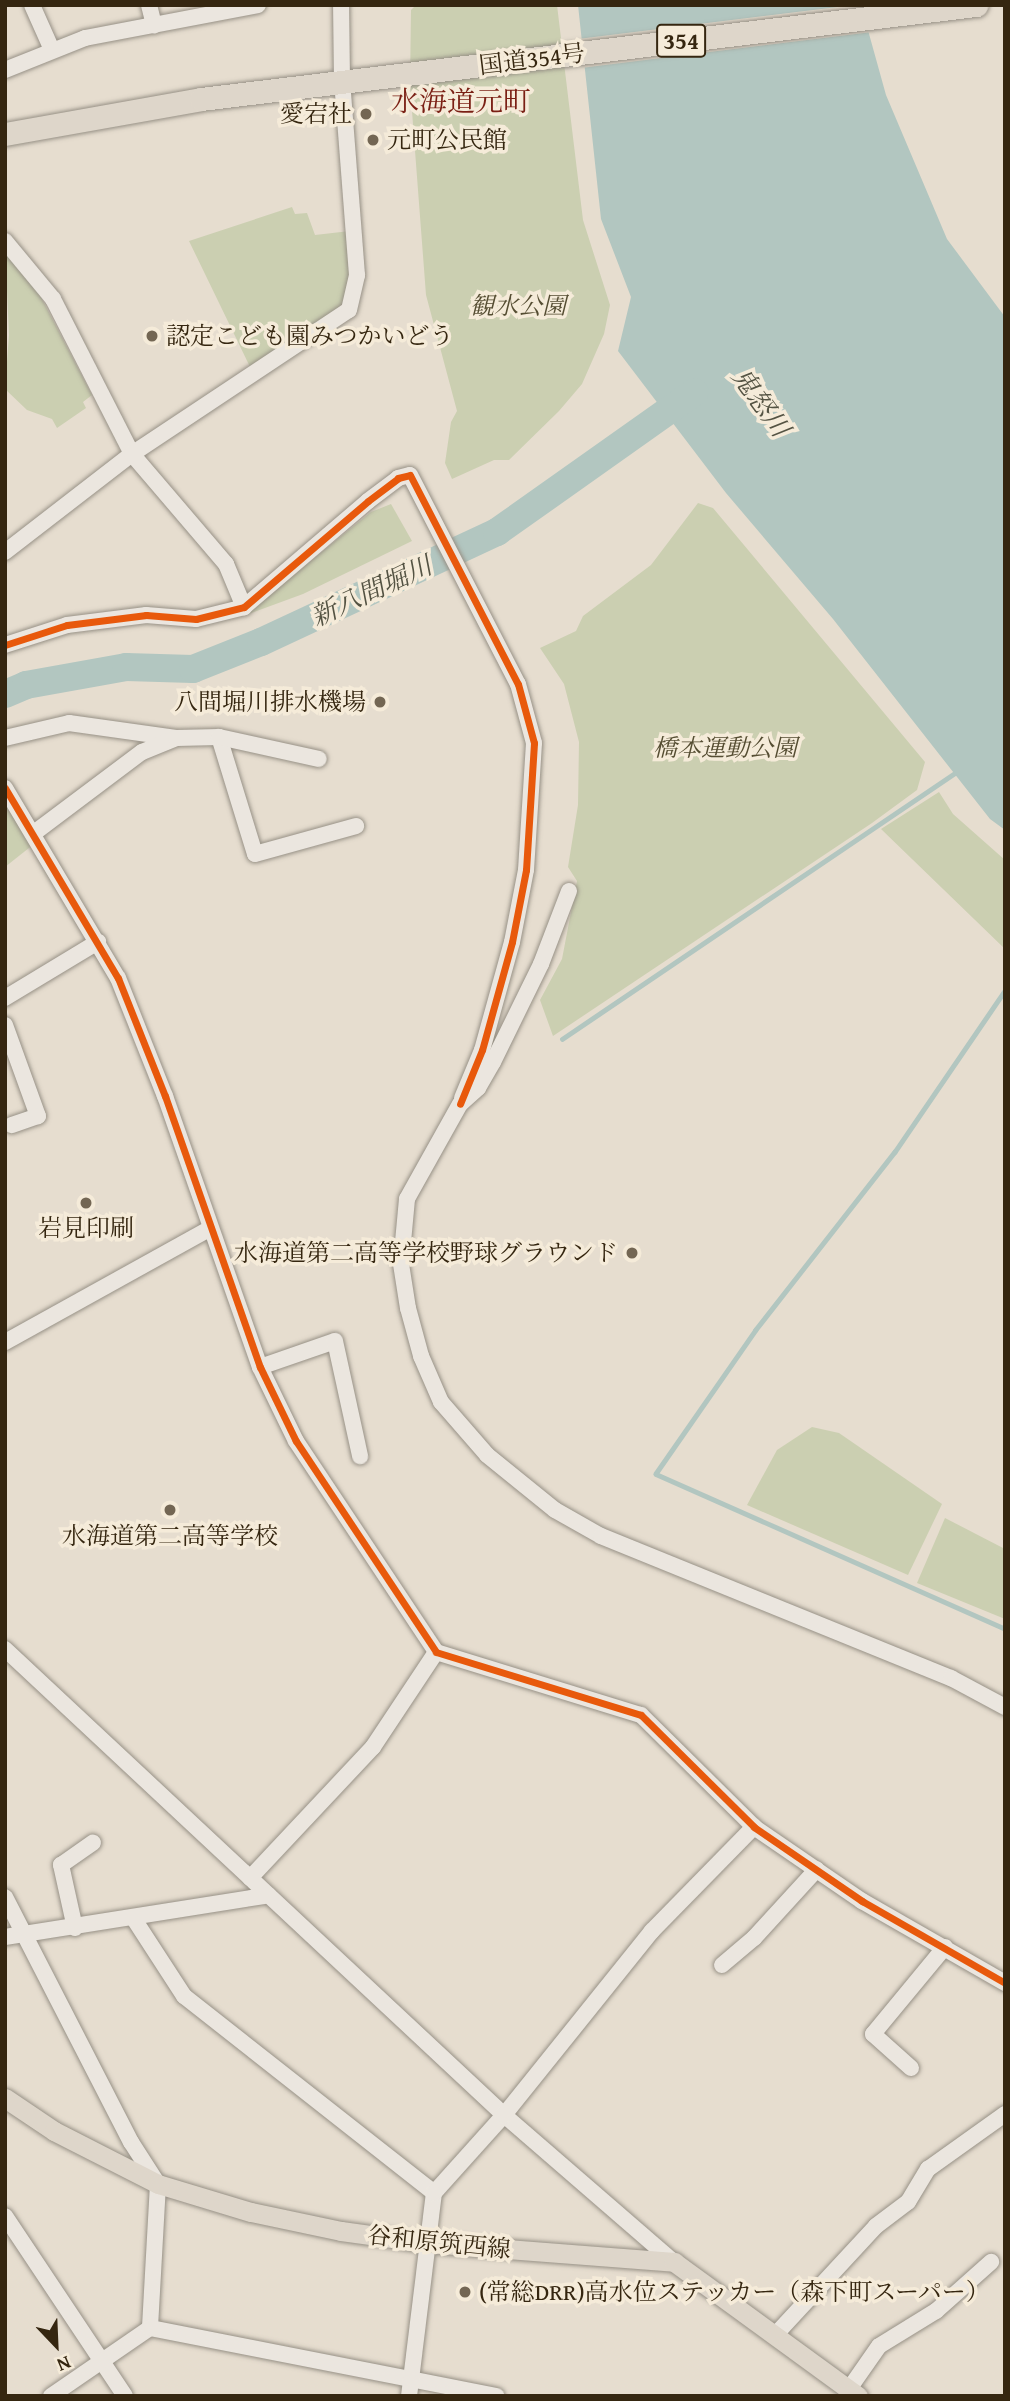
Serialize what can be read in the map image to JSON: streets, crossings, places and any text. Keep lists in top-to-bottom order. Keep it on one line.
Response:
{"streets":{"highway":["354","国道354号"],"main road":["谷和原筑西線"]},"districts":["水海道元町"],"water":["鬼怒川","新八間堀川"],"parks":["観水公園","橋本運動公園"],"places":["愛宕社","元町公民館","認定こども園みつかいどう","八間堀川排水機場","岩見印刷","水海道第二高等学校野球グラウンド","水海道第二高等学校","(常総DRR)高水位ステッカー（森下町スーパー）"],"north":"bottom right"}
